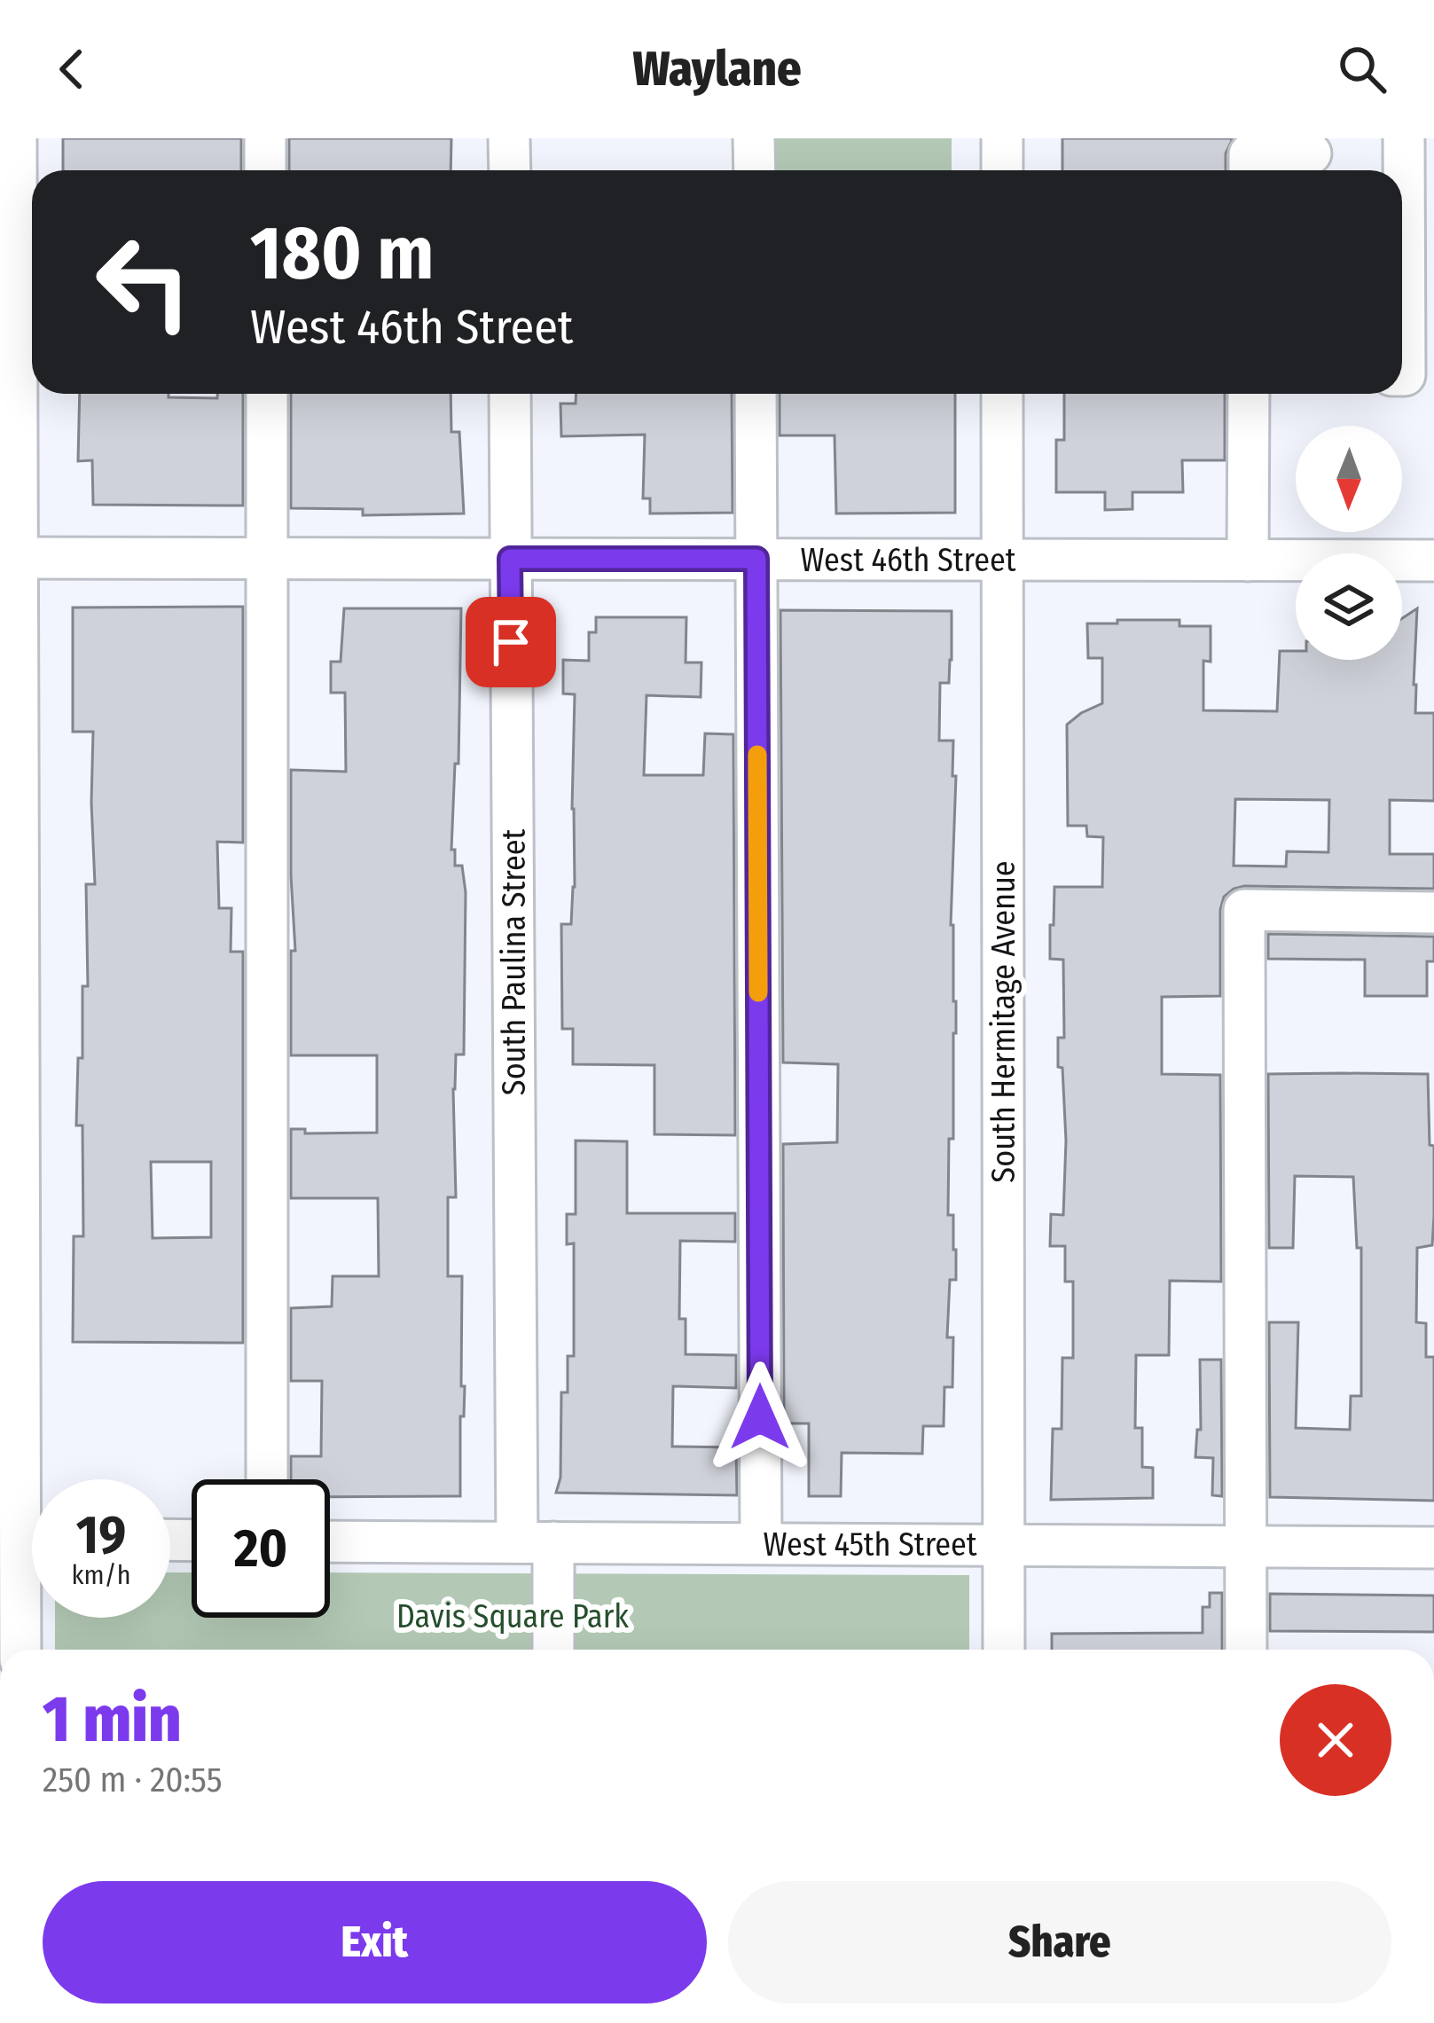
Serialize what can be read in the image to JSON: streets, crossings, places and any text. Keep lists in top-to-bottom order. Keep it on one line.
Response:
{"streets":{"street":["West 46th Street","South Paulina Street","South Hermitage Avenue","West 45th Street"]},"crossings":[["West 46th Street","South Paulina Street"],["West 46th Street","South Hermitage Avenue"],["South Paulina Street","West 45th Street"],["South Hermitage Avenue","West 45th Street"]],"parks":["Davis Square Park"],"north":"bottom","page":{"header":"Waylane","turn":["180 m","West 46th Street"],"speed":"19 km/h","limit":"20","heading":["1 min","250 m · 20:55"],"buttons":["Exit","Share"]}}
